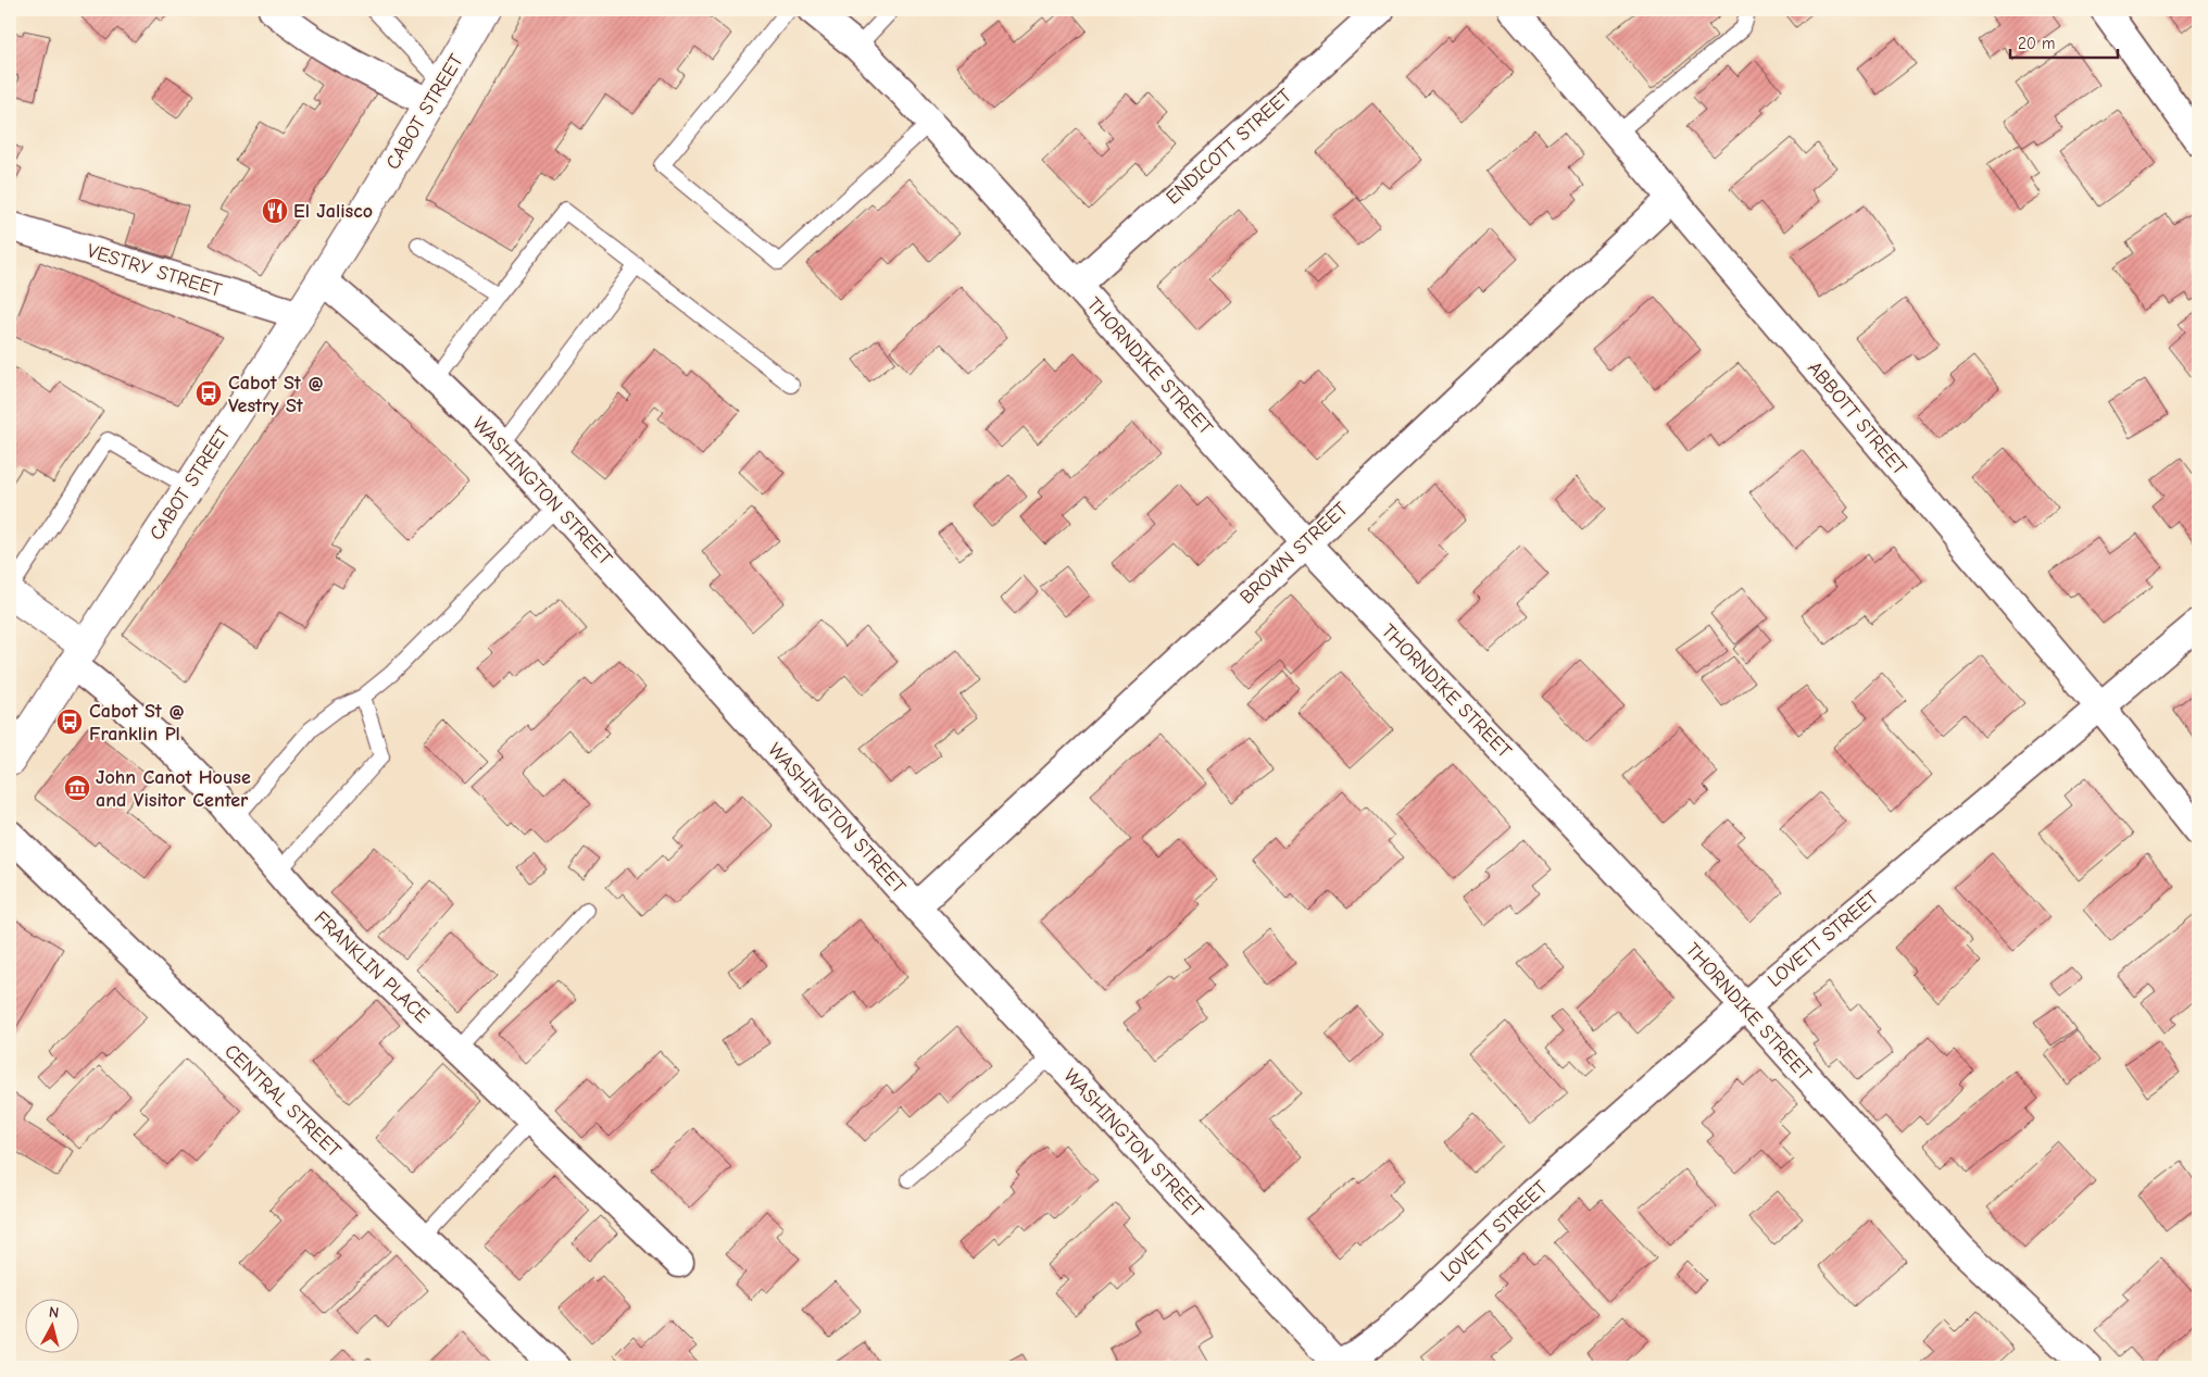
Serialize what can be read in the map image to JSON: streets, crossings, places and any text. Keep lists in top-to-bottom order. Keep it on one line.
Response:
{"streets":{"main road":["CABOT STREET"],"street":["ENDICOTT STREET","VESTRY STREET","THORNDIKE STREET","ABBOTT STREET","WASHINGTON STREET","BROWN STREET","LOVETT STREET","FRANKLIN PLACE","CENTRAL STREET"]},"crossings":[["CABOT STREET","VESTRY STREET"],["CABOT STREET","WASHINGTON STREET"],["CABOT STREET","FRANKLIN PLACE"],["ENDICOTT STREET","THORNDIKE STREET"],["THORNDIKE STREET","BROWN STREET"],["THORNDIKE STREET","LOVETT STREET"],["ABBOTT STREET","BROWN STREET"],["ABBOTT STREET","LOVETT STREET"],["WASHINGTON STREET","BROWN STREET"],["WASHINGTON STREET","LOVETT STREET"]],"places":{"restaurant":["El Jalisco"],"bus stop":["Cabot St @ Vestry St","Cabot St @ Franklin Pl"],"museum":["John Canot House and Visitor Center"]},"scale_bar":"20 m","north":"top"}
